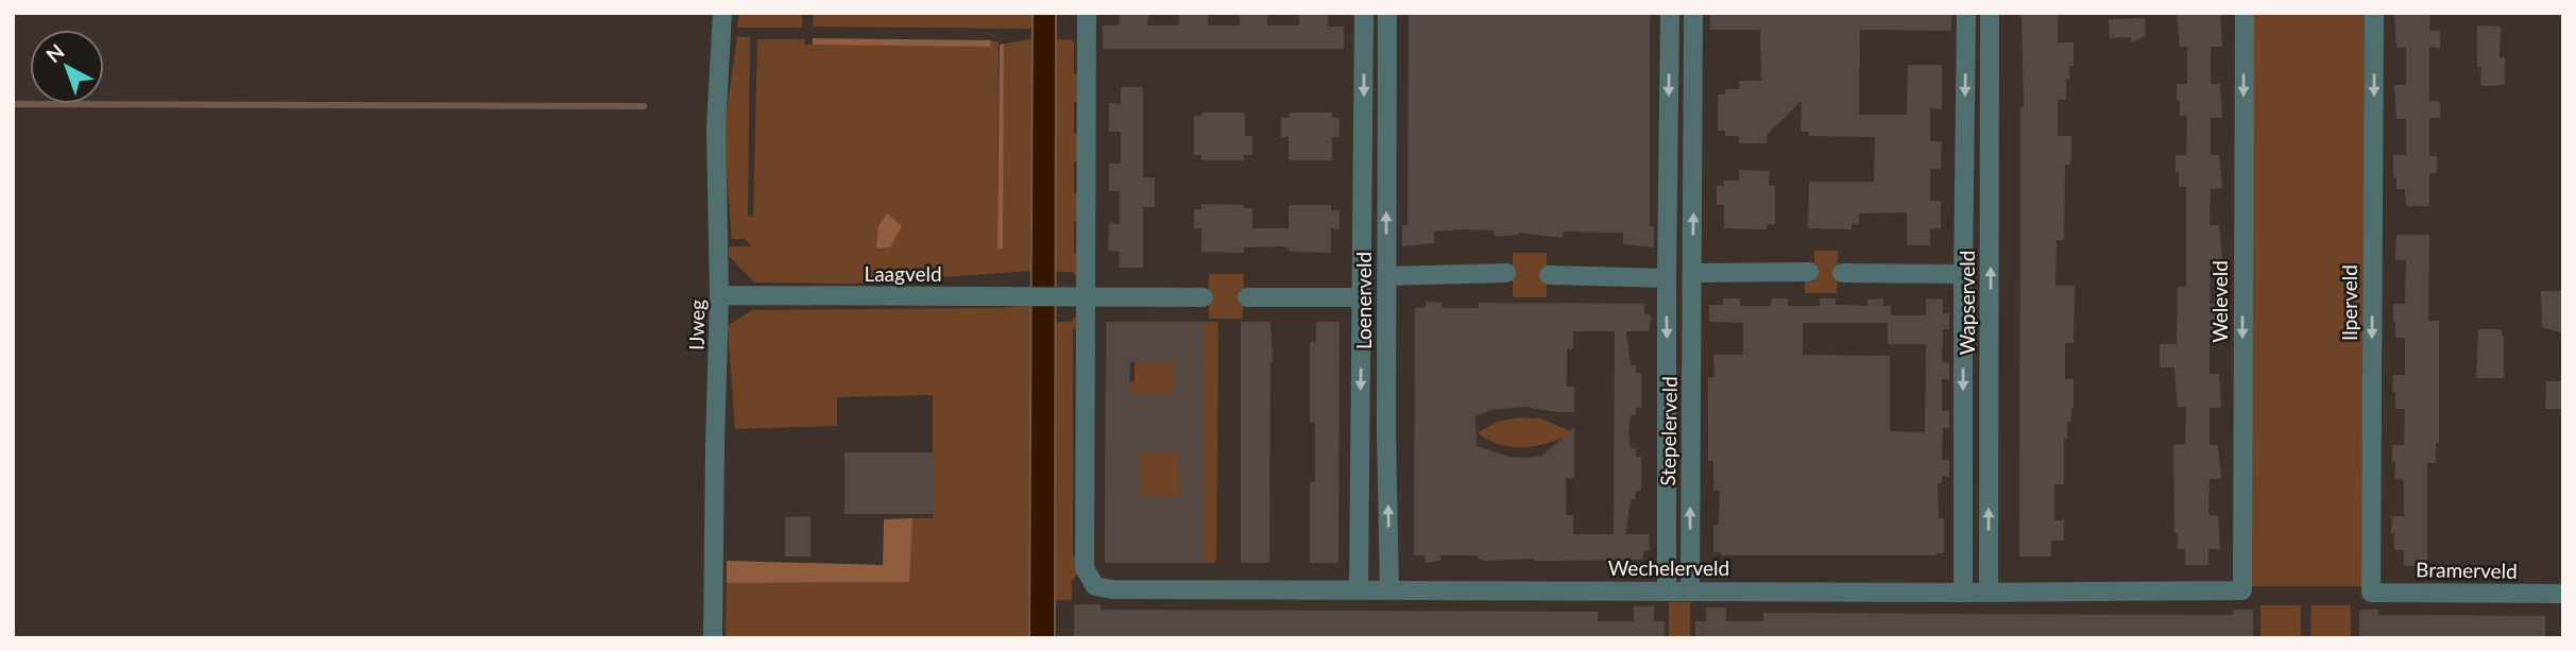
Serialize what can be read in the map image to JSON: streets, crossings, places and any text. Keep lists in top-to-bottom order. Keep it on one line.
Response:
{"streets":{"street":["Laagveld","Loenerveld","Weleveld","Wapserveld","Ilperveld","IJweg","Stepelerveld","Wechelerveld","Bramerveld"]},"crossings":[["Laagveld","IJweg"],["Laagveld","Wechelerveld"],["Loenerveld","Wechelerveld"],["Weleveld","Wechelerveld"],["Wapserveld","Wechelerveld"],["Ilperveld","Bramerveld"],["Stepelerveld","Wechelerveld"]],"one_way":["Weleveld","Ilperveld"],"north":"top left"}
